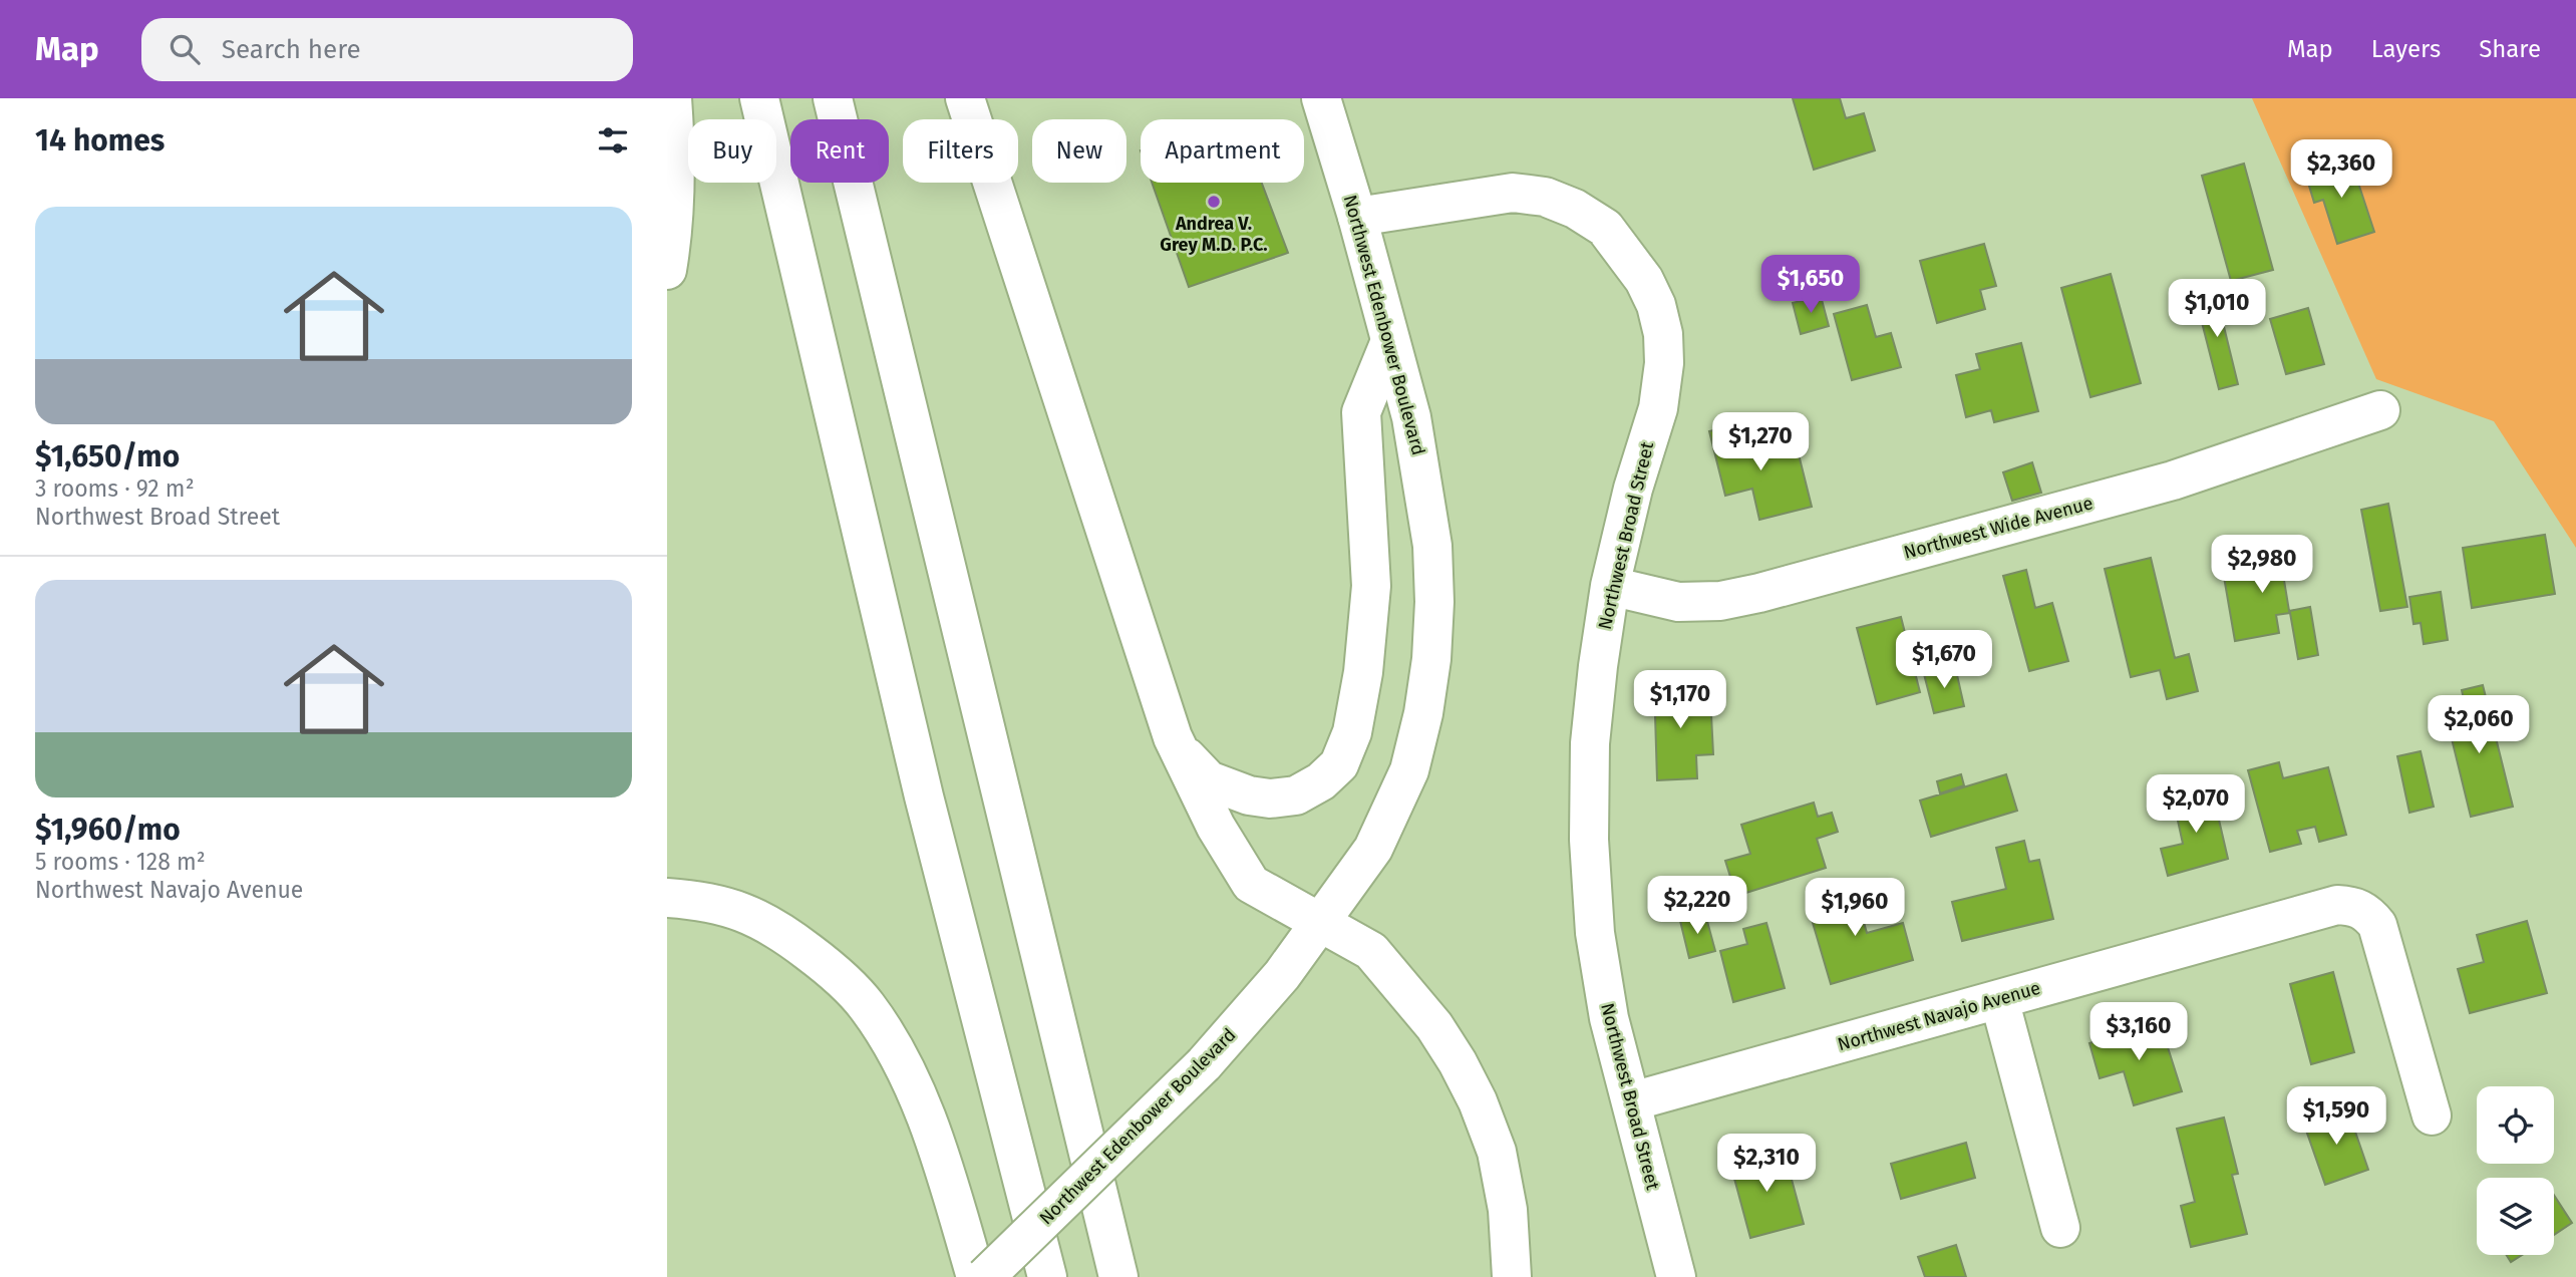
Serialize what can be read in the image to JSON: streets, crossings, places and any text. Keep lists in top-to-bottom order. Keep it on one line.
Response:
{"streets":{"main road":["Northwest Edenbower Boulevard","Northwest Wide Avenue","Northwest Broad Street","Northwest Navajo Avenue"]},"crossings":[["Northwest Edenbower Boulevard","Northwest Broad Street"],["Northwest Wide Avenue","Northwest Broad Street"],["Northwest Broad Street","Northwest Navajo Avenue"]],"places":["Andrea V. Grey M.D. P.C."],"page":{"header":"Map","search":"Search here","nav":["Map","Layers","Share"],"heading":"14 homes","chip":["Buy","Rent","Filters","New","Apartment"],"price":["$2,360","$1,650","$1,010","$1,270","$2,980","$1,670","$1,170","$2,060","$2,070","$2,220","$1,960","$3,160","$1,590","$2,310"],"list":[{"name":"$1,650/mo","note":"3 rooms · 92 m² · Northwest Broad Street"},{"name":"$1,960/mo","note":"5 rooms · 128 m² · Northwest Navajo Avenue"}]}}
